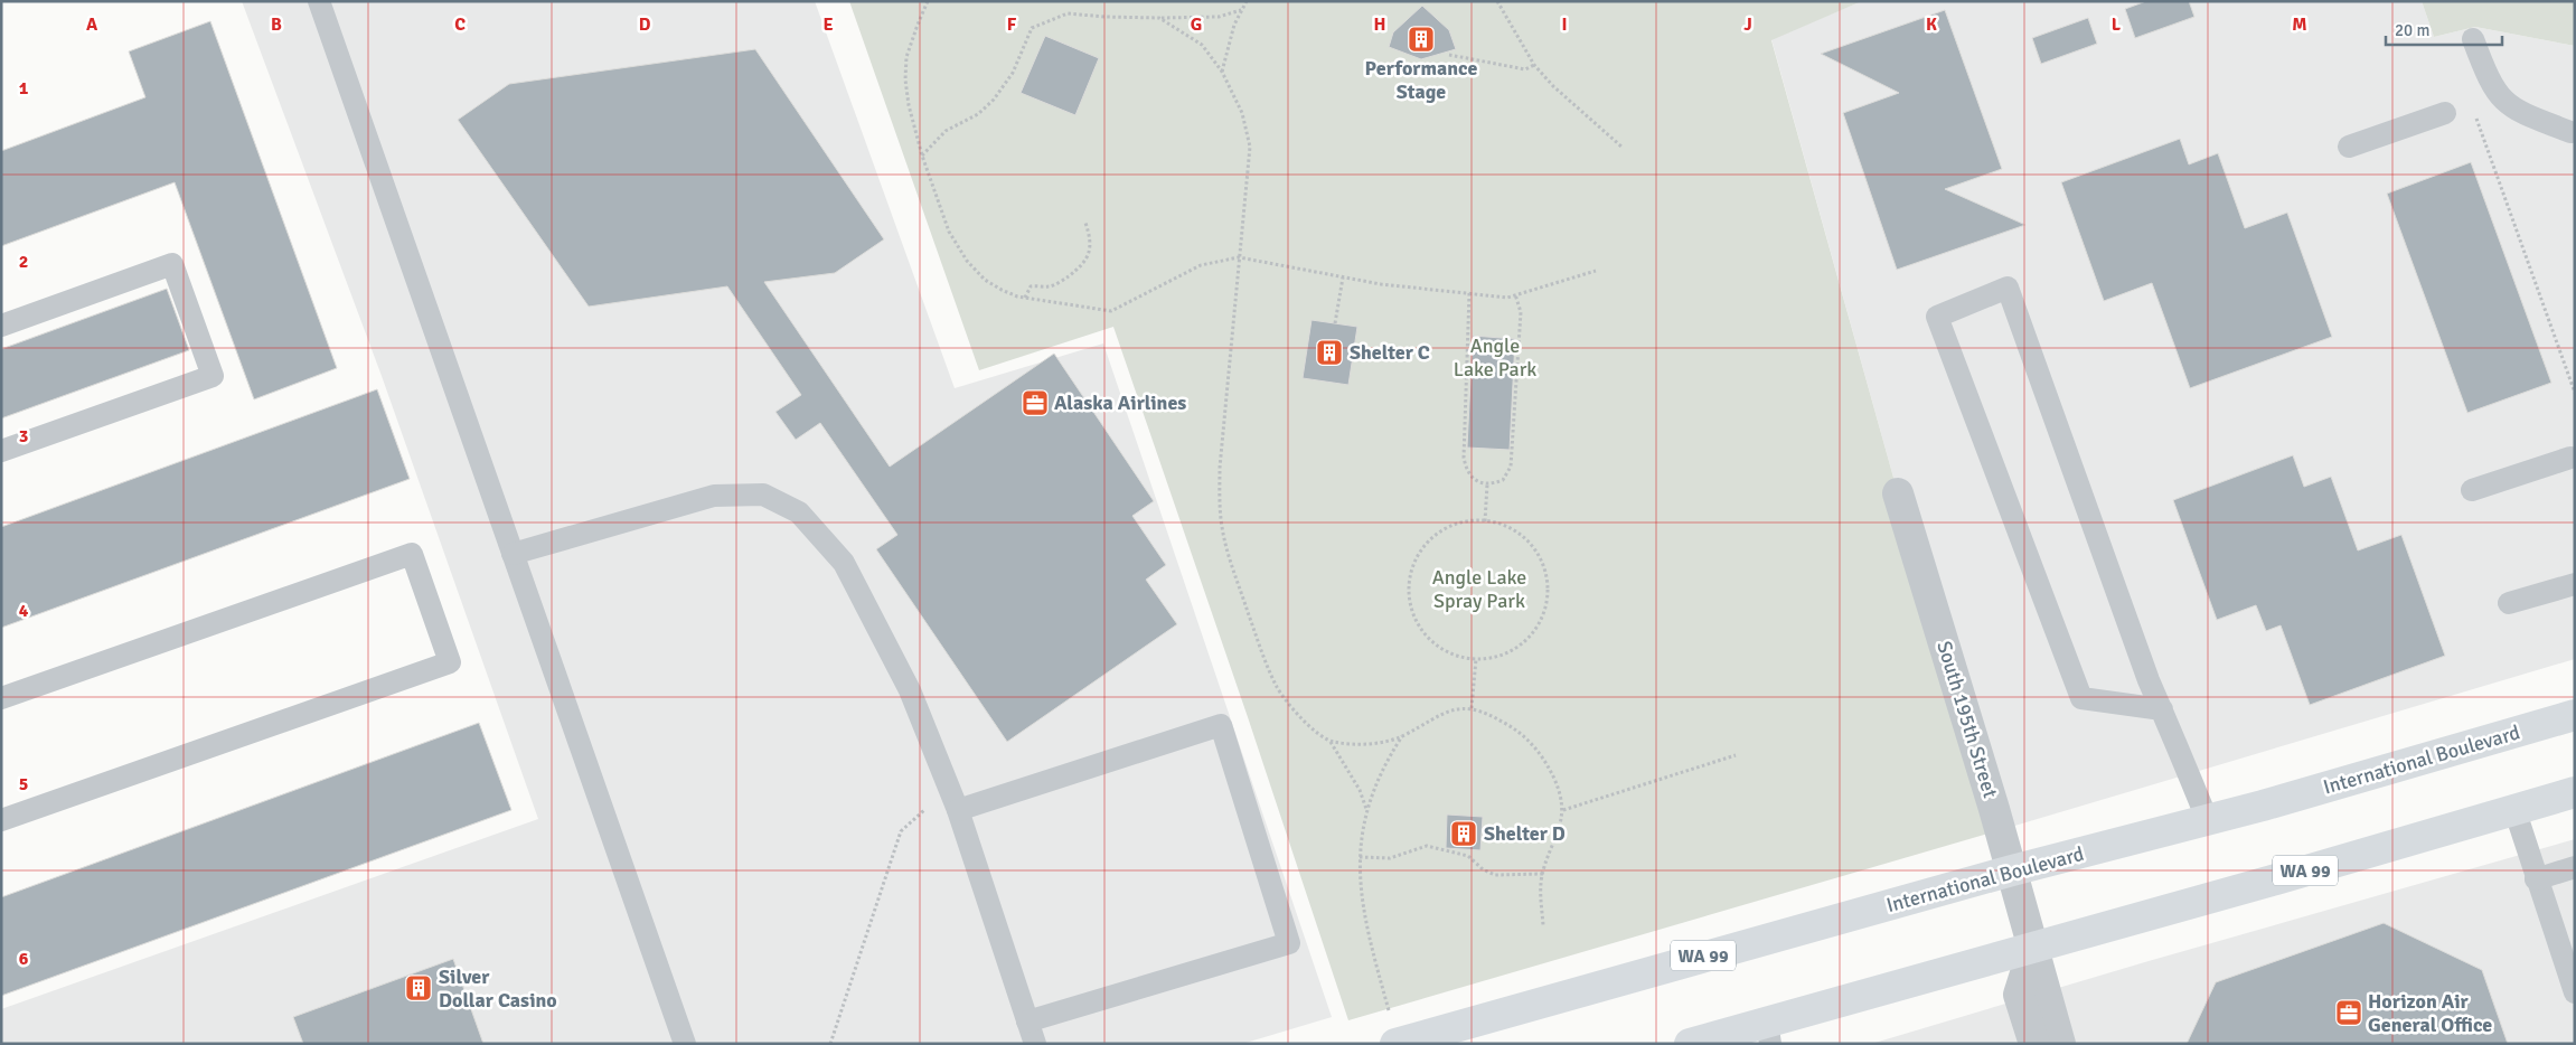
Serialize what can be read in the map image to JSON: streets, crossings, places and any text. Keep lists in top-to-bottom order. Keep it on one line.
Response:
{"streets":{"main road":["International Boulevard","WA 99"],"street":["South 195th Street"]},"crossings":[["South 195th Street","International Boulevard"],["South 195th Street","WA 99"]],"parks":["Angle Lake Park","Angle Lake Spray Park"],"places":{"building":["Performance Stage","Shelter C","Shelter D","Silver Dollar Casino"],"office":["Alaska Airlines","Horizon Air General Office"]},"scale_bar":"20 m","grid":{"columns":["A","B","C","D","E","F","G","H","I","J","K","L","M"],"rows":["1","2","3","4","5","6"]}}
